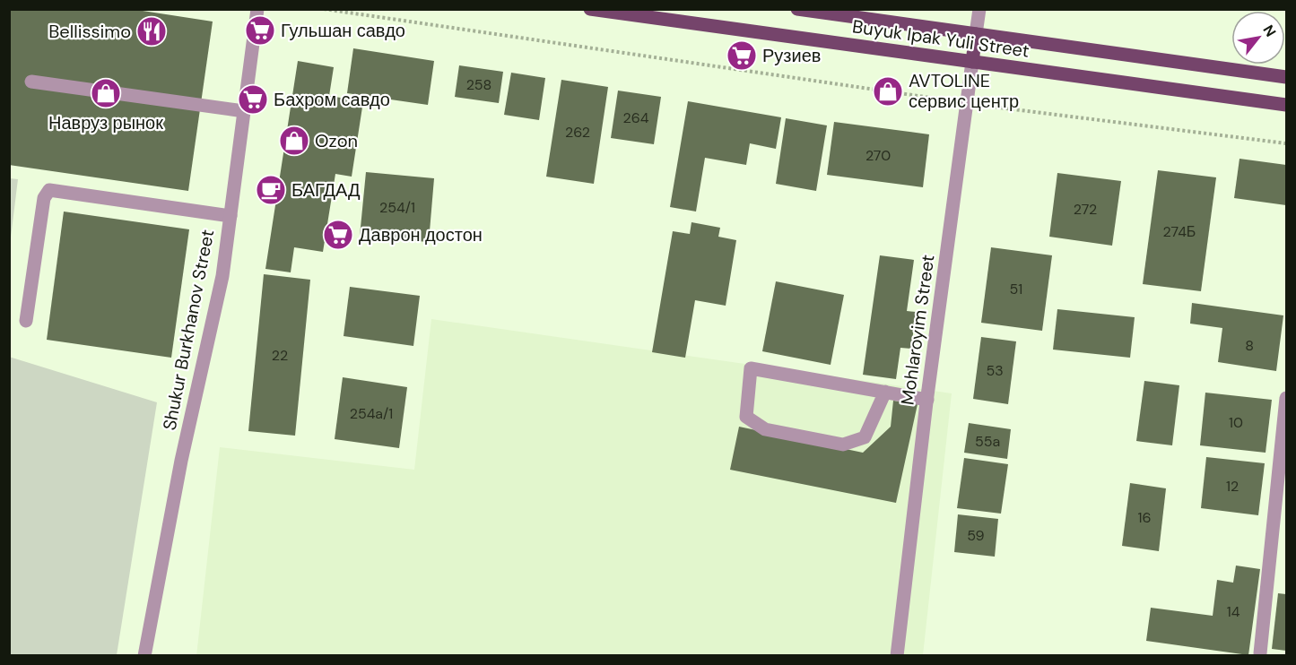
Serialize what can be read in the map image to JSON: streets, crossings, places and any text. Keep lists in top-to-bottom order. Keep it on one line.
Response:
{"streets":{"main road":["Buyuk Ipak Yuli Street","Mohlaroyim Street"],"street":["Shukur Burkhanov Street"]},"crossings":[["Buyuk Ipak Yuli Street","Mohlaroyim Street"]],"places":{"supermarket":["Гульшан савдо","Рузиев","Бахром савдо","Даврон достон"],"restaurant":["Bellissimo"],"shop":["AVTOLINE сервис центр","Навруз рынок","Ozon"],"cafe":["БАГДАД"]},"house_numbers":["258","264","262","270","254/1","272","274Б","51","8","22","53","254a/1","10","55a","12","16","59","14"],"north":"top right"}
